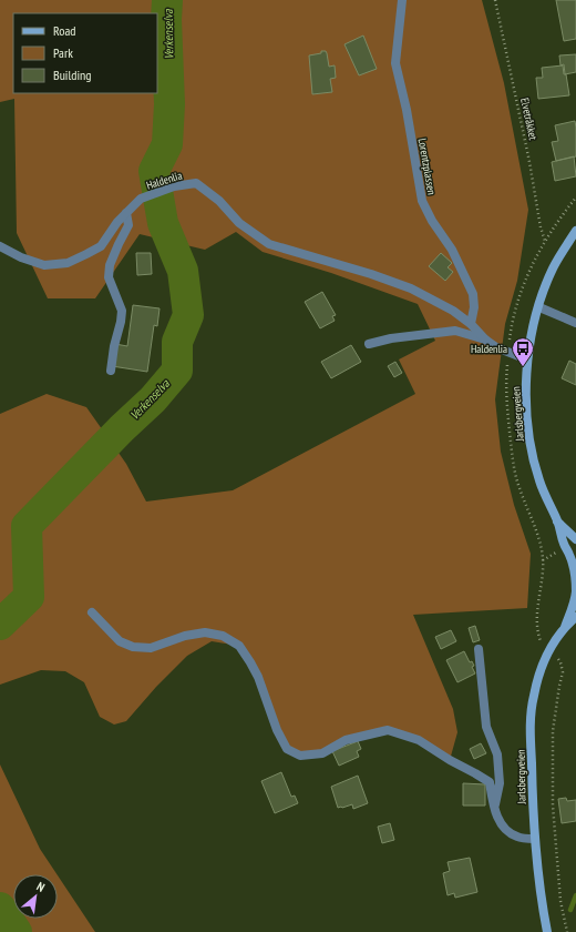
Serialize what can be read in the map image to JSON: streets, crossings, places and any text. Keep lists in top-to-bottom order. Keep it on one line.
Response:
{"streets":{"main road":["Jarlsbergveien"],"street":["Lorentzplassen","Haldenlia"],"path":["Elvetråkket"]},"crossings":[["Lorentzplassen","Haldenlia"],["Haldenlia","Jarlsbergveien"]],"water":["Verkenselva"],"places":{"bus stop":["Haldenlia"]},"legend":["Road","Park","Building"],"north":"top right"}
